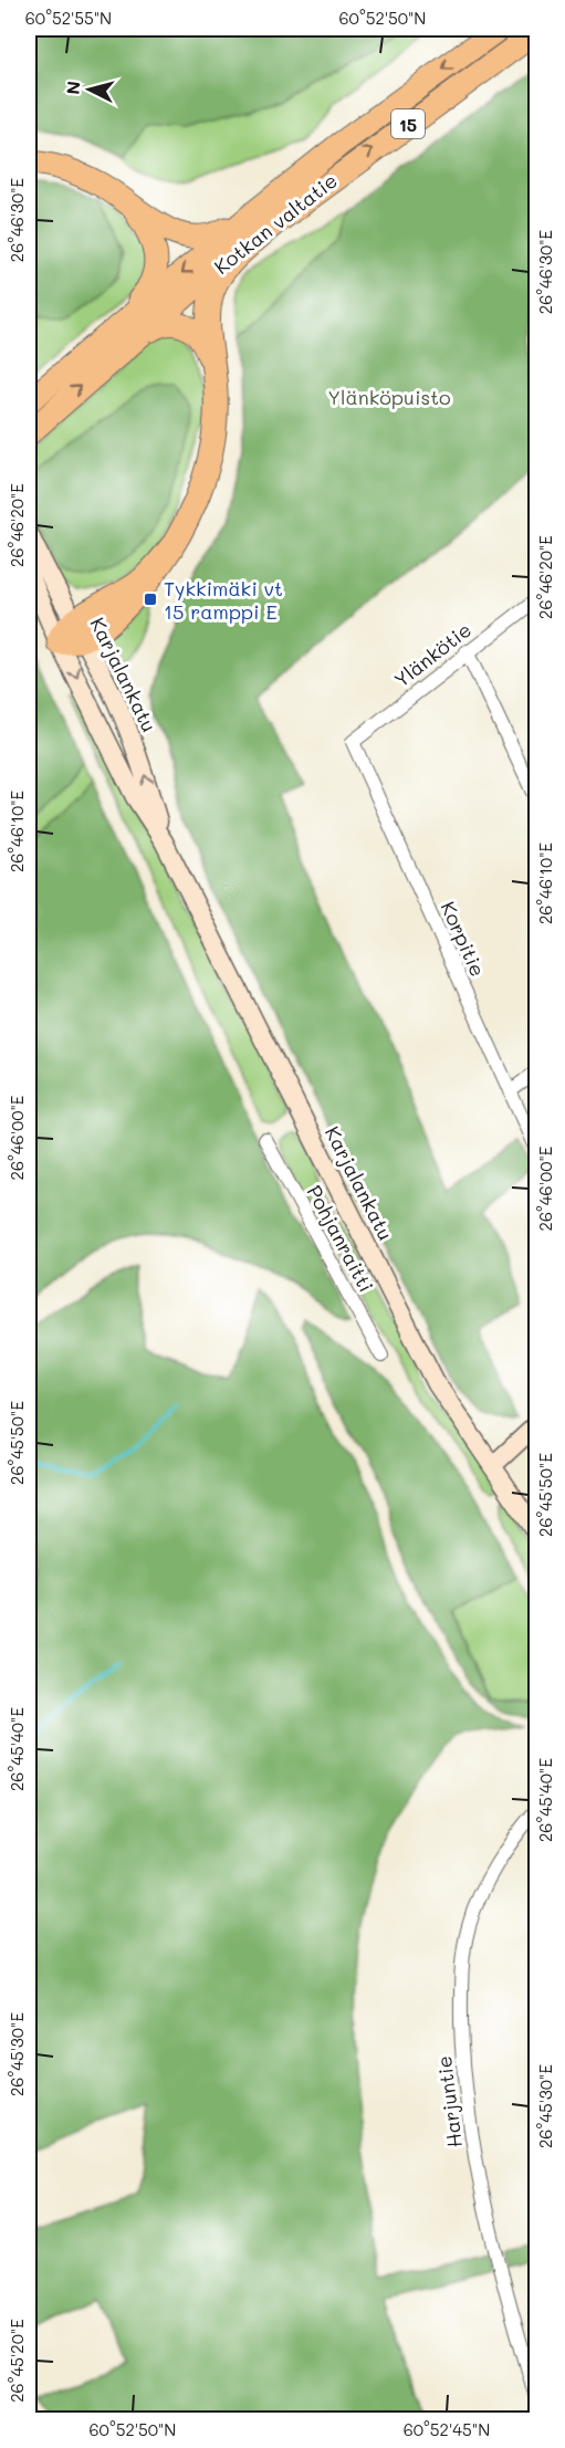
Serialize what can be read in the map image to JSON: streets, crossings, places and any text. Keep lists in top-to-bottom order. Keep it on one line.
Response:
{"streets":{"highway":["15","Kotkan valtatie"],"main road":["Karjalankatu"],"street":["Ylänkötie","Korpitie","Pohjanraitti","Harjuntie"]},"crossings":[["Ylänkötie","Korpitie"]],"parks":["Ylänköpuisto"],"places":{"transit":["Tykkimäki vt 15 ramppi E"]},"north":"left","coordinates":["60°52'55\"N","60°52'50\"N","26°46'30\"E","26°46'20\"E","26°46'10\"E","26°46'00\"E","26°45'50\"E","26°45'40\"E","26°45'30\"E","26°45'20\"E","60°52'45\"N"]}
